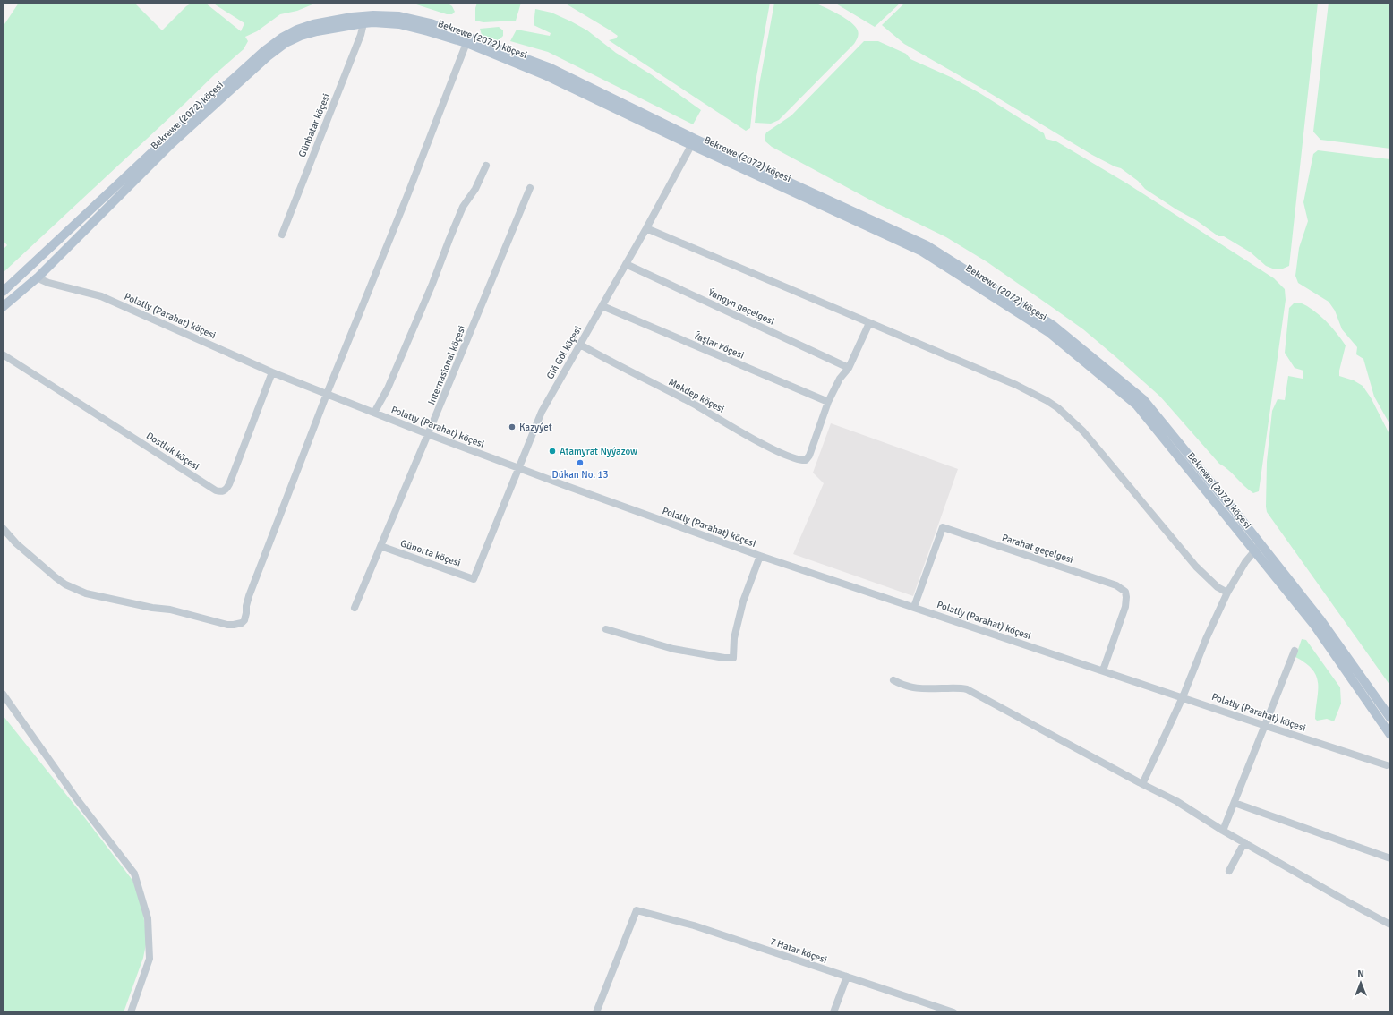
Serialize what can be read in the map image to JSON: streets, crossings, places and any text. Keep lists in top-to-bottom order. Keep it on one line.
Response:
{"streets":{"main road":["Bekrewe (2072) köçesi"],"street":["Günbatar köçesi","Ýangyn geçelgesi","Polatly (Parahat) köçesi","Ýaşlar köçesi","Giň Göl köçesi","Internasional köçesi","Mekdep köçesi","Dostluk köçesi","Parahat geçelgesi","Günorta köçesi","7 Hatar köçesi"]},"crossings":[["Bekrewe (2072) köçesi","Günbatar köçesi"],["Bekrewe (2072) köçesi","Polatly (Parahat) köçesi"],["Bekrewe (2072) köçesi","Giň Göl köçesi"],["Ýangyn geçelgesi","Giň Göl köçesi"],["Polatly (Parahat) köçesi","Giň Göl köçesi"],["Polatly (Parahat) köçesi","Internasional köçesi"],["Polatly (Parahat) köçesi","Dostluk köçesi"],["Polatly (Parahat) köçesi","Parahat geçelgesi"],["Ýaşlar köçesi","Giň Göl köçesi"],["Ýaşlar köçesi","Mekdep köçesi"],["Giň Göl köçesi","Mekdep köçesi"],["Giň Göl köçesi","Günorta köçesi"],["Internasional köçesi","Günorta köçesi"]],"places":["Kazyýet","Atamyrat Nyýazow","Dükan No. 13"],"north":"top"}
